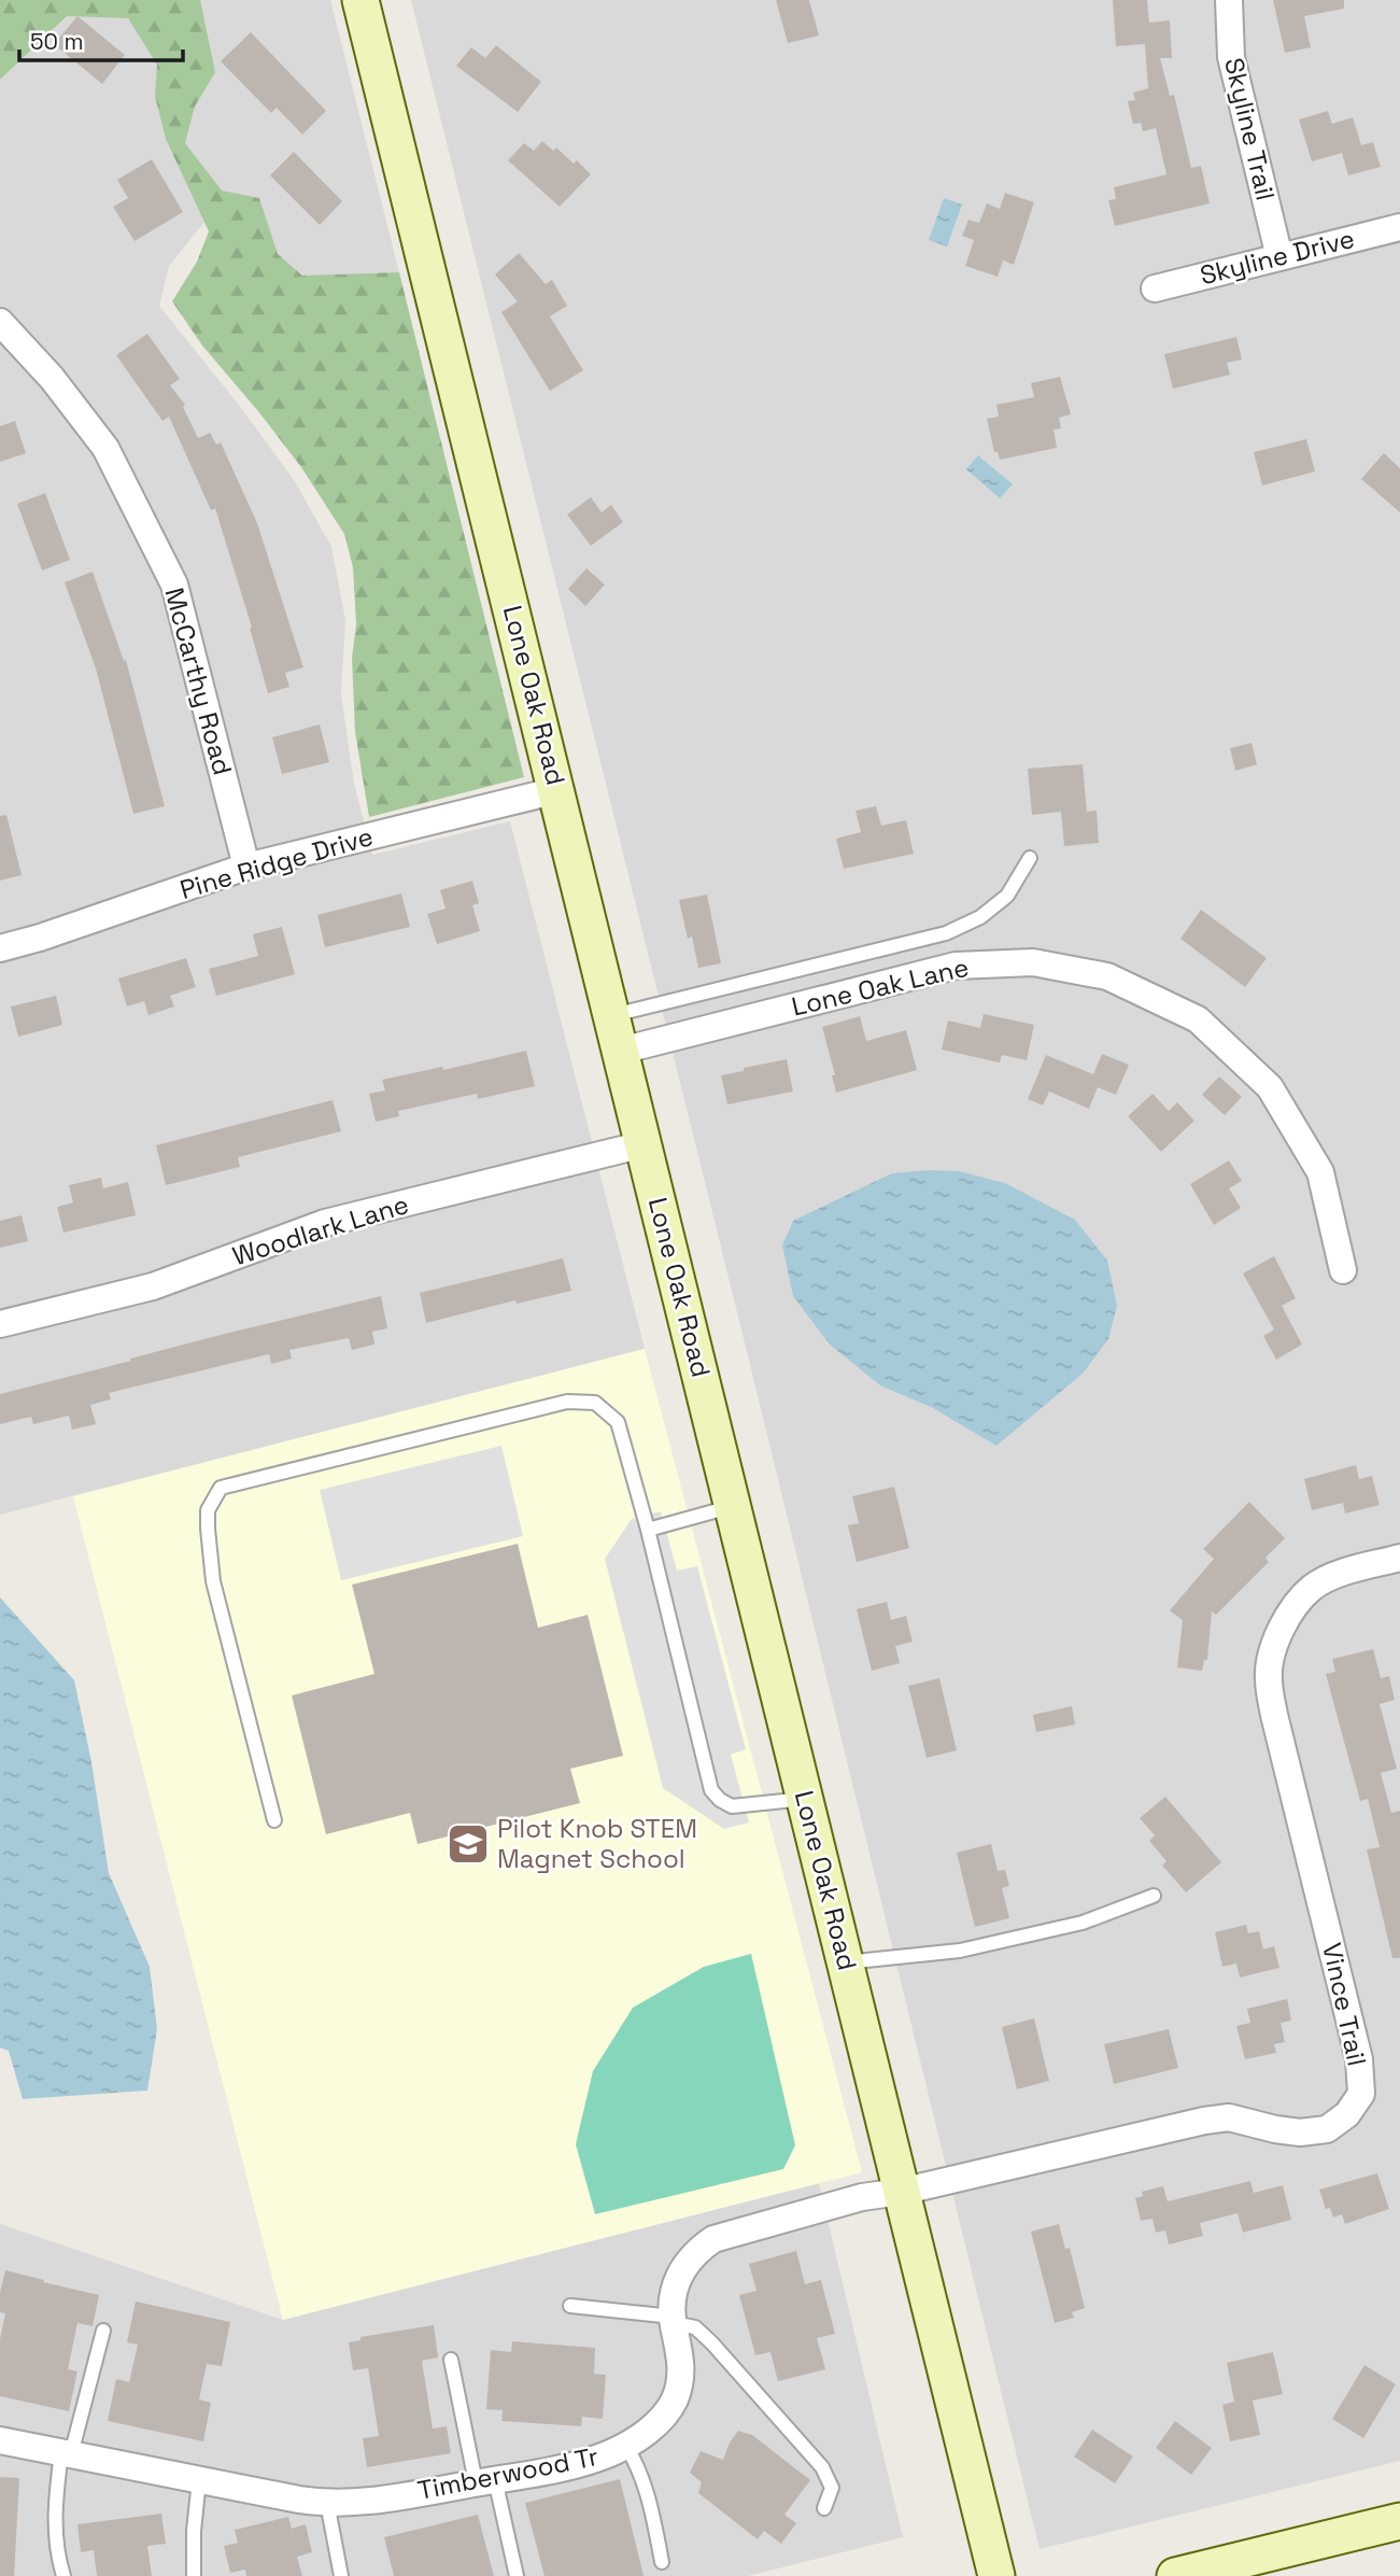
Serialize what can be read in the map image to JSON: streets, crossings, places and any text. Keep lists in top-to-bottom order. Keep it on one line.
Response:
{"streets":{"main road":["Lone Oak Road"],"street":["Skyline Trail","Skyline Drive","McCarthy Road","Pine Ridge Drive","Lone Oak Lane","Woodlark Lane","Vince Trail","Timberwood Tr"]},"crossings":[["Skyline Trail","Skyline Drive"],["McCarthy Road","Pine Ridge Drive"],["Lone Oak Road","Pine Ridge Drive"],["Lone Oak Road","Lone Oak Lane"],["Lone Oak Road","Woodlark Lane"],["Lone Oak Road","Vince Trail"],["Lone Oak Road","Timberwood Tr"],["Vince Trail","Timberwood Tr"]],"places":{"school or university":["Pilot Knob STEM Magnet School"]},"scale_bar":"50 m"}
